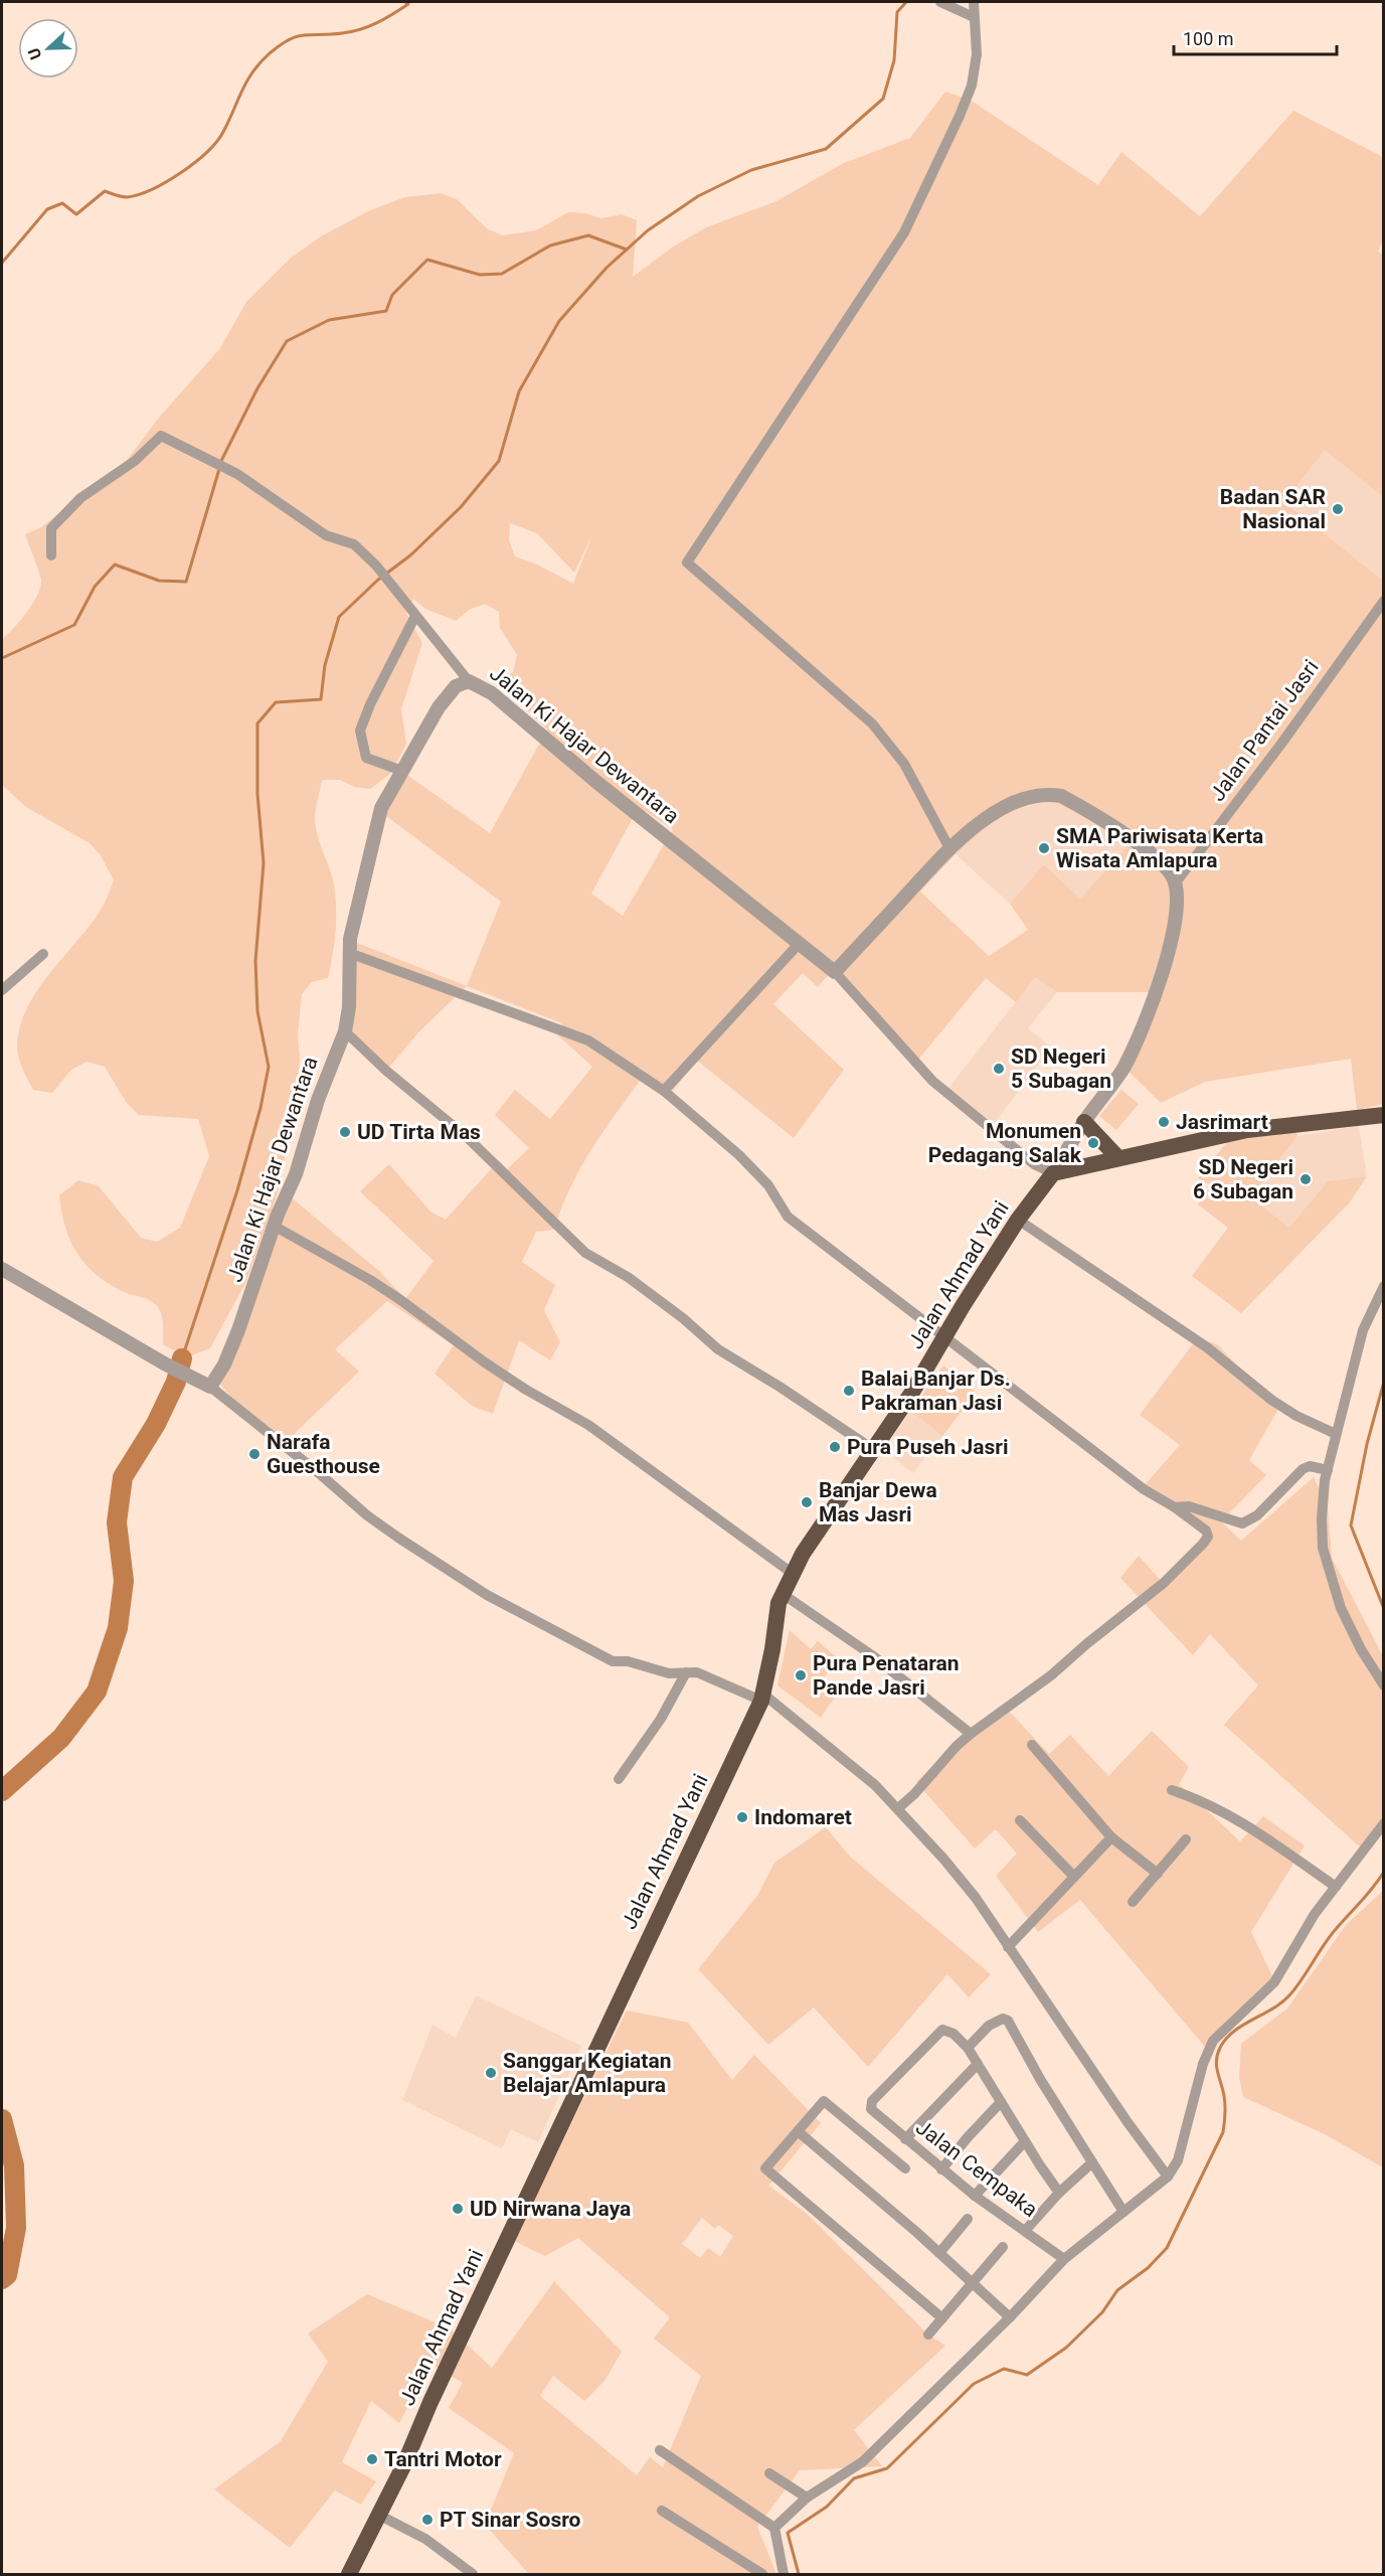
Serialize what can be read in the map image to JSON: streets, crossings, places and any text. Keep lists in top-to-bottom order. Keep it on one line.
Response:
{"streets":{"highway":["Jalan Ahmad Yani"],"street":["Jalan Pantai Jasri","Jalan Ki Hajar Dewantara","Jalan Cempaka"]},"places":["Badan SAR Nasional","SMA Pariwisata Kerta Wisata Amlapura","SD Negeri 5 Subagan","Jasrimart","UD Tirta Mas","Monumen Pedagang Salak","SD Negeri 6 Subagan","Balai Banjar Ds. Pakraman Jasi","Pura Puseh Jasri","Narafa Guesthouse","Banjar Dewa Mas Jasri","Pura Penataran Pande Jasri","Indomaret","Sanggar Kegiatan Belajar Amlapura","UD Nirwana Jaya","Tantri Motor","PT Sinar Sosro"],"scale_bar":"100 m","north":"left"}
